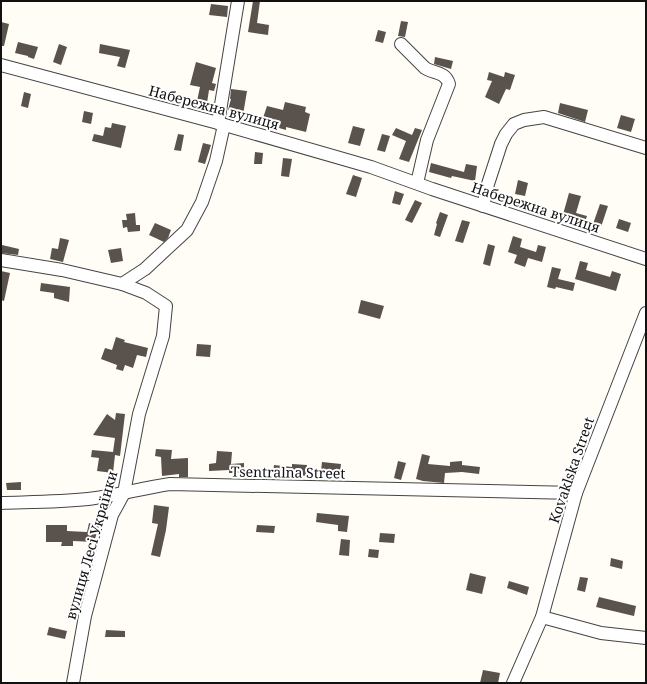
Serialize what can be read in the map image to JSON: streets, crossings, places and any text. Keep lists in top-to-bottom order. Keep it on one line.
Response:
{"streets":{"street":["Набережна вулиця","Kovaklska Street","Tsentralna Street","вулиця Лесі Українки"]},"crossings":[["Kovaklska Street","Tsentralna Street"],["Tsentralna Street","вулиця Лесі Українки"]]}
